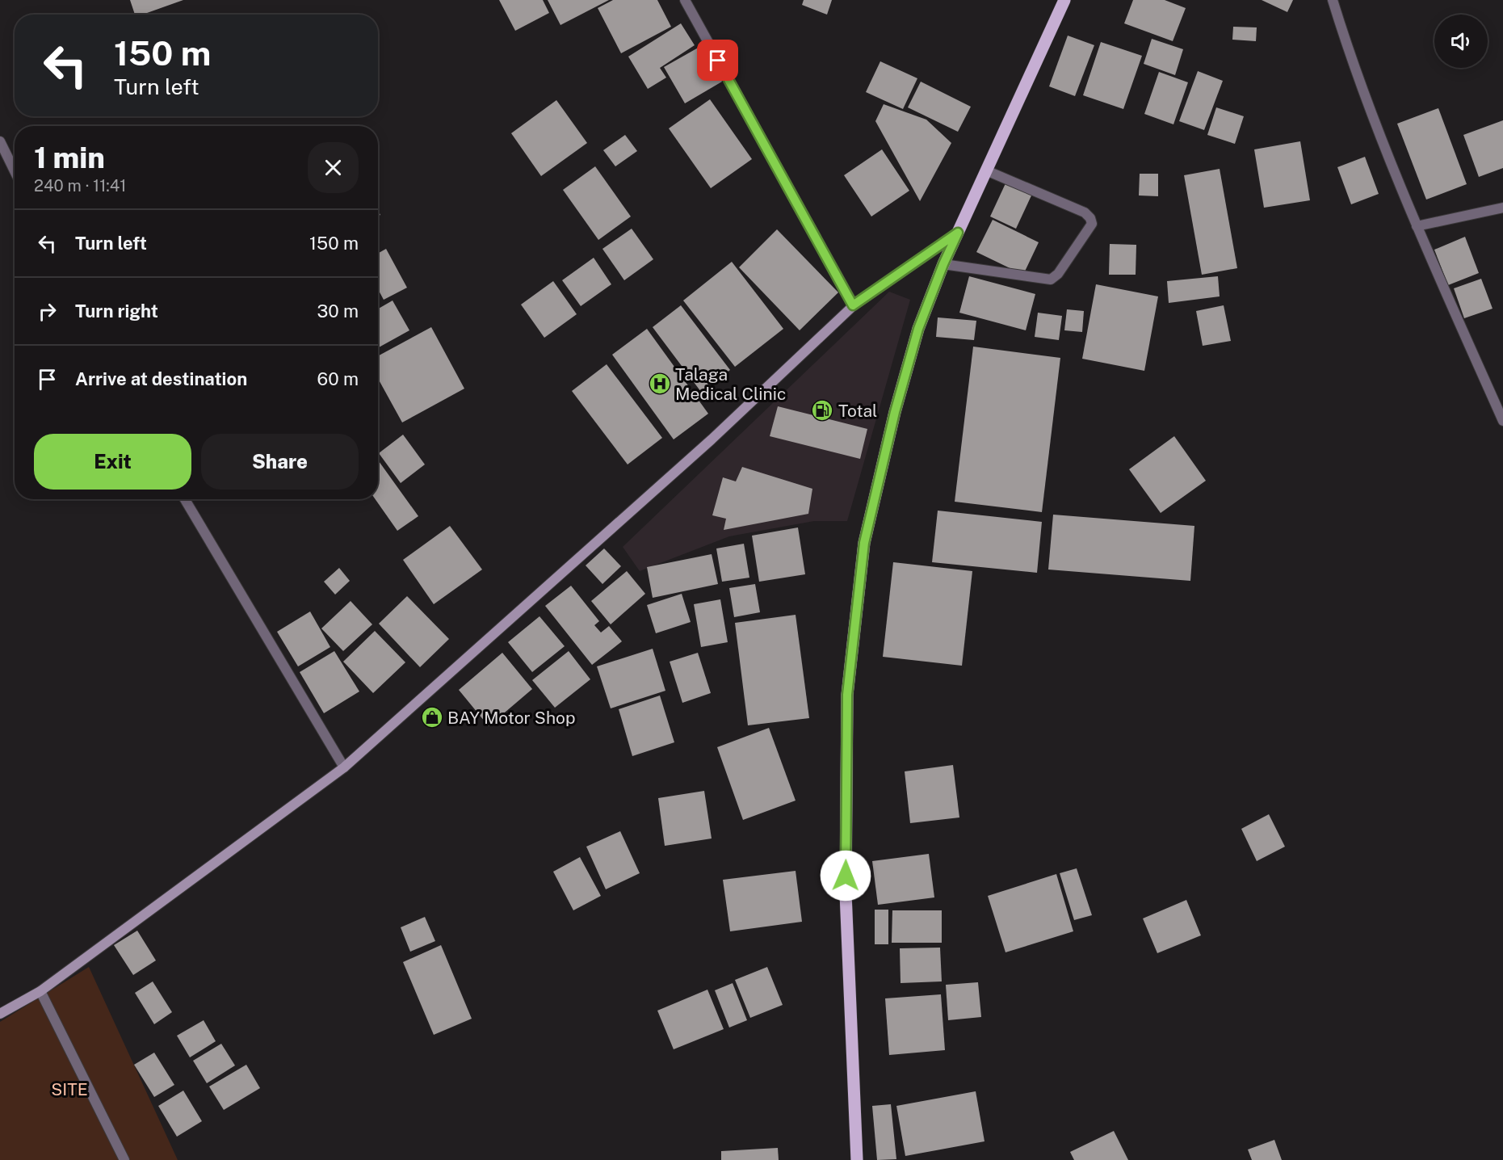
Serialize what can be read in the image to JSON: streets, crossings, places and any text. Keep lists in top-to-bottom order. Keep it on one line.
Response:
{"parks":["SITE"],"places":{"hospital":["Talaga Medical Clinic"],"fuel station":["Total"],"shop":["BAY Motor Shop"]},"page":{"turn":["150 m","Turn left"],"heading":["1 min","240 m · 11:41"],"list":[{"name":"Turn left","value":"150 m"},{"name":"Turn right","value":"30 m"},{"name":"Arrive at destination","value":"60 m"}],"buttons":["Exit","Share"]}}
